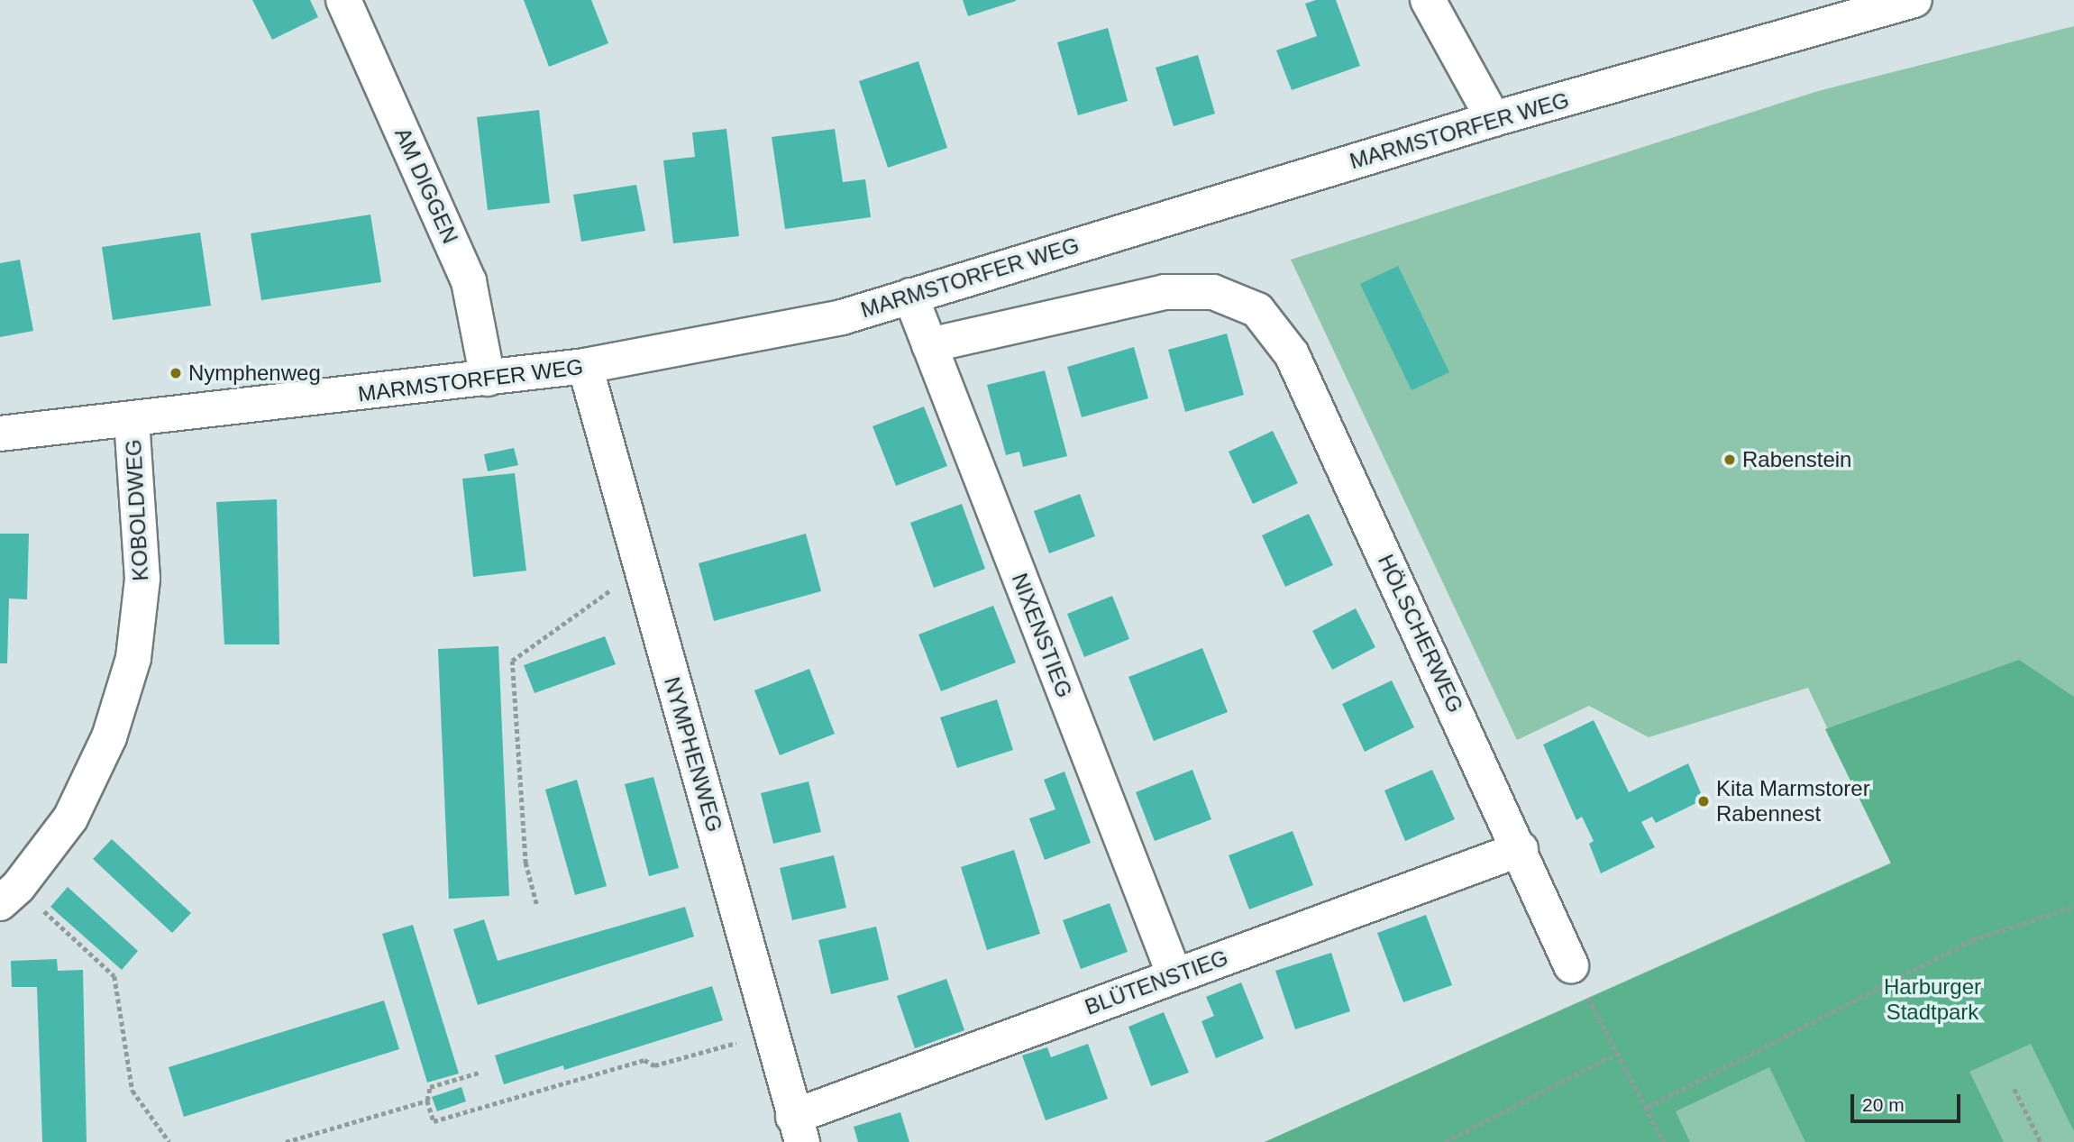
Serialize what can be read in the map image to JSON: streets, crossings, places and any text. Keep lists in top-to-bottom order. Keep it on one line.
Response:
{"streets":{"street":["MARMSTORFER WEG","AM DIGGEN","KOBOLDWEG","HÖLSCHERWEG","NIXENSTIEG","NYMPHENWEG","BLÜTENSTIEG"]},"crossings":[["MARMSTORFER WEG","AM DIGGEN"],["MARMSTORFER WEG","KOBOLDWEG"],["MARMSTORFER WEG","NIXENSTIEG"],["MARMSTORFER WEG","NYMPHENWEG"],["HÖLSCHERWEG","NIXENSTIEG"],["HÖLSCHERWEG","BLÜTENSTIEG"],["NIXENSTIEG","BLÜTENSTIEG"],["NYMPHENWEG","BLÜTENSTIEG"]],"parks":["Harburger Stadtpark"],"places":["Nymphenweg","Rabenstein","Kita Marmstorer Rabennest"],"scale_bar":"20 m"}
